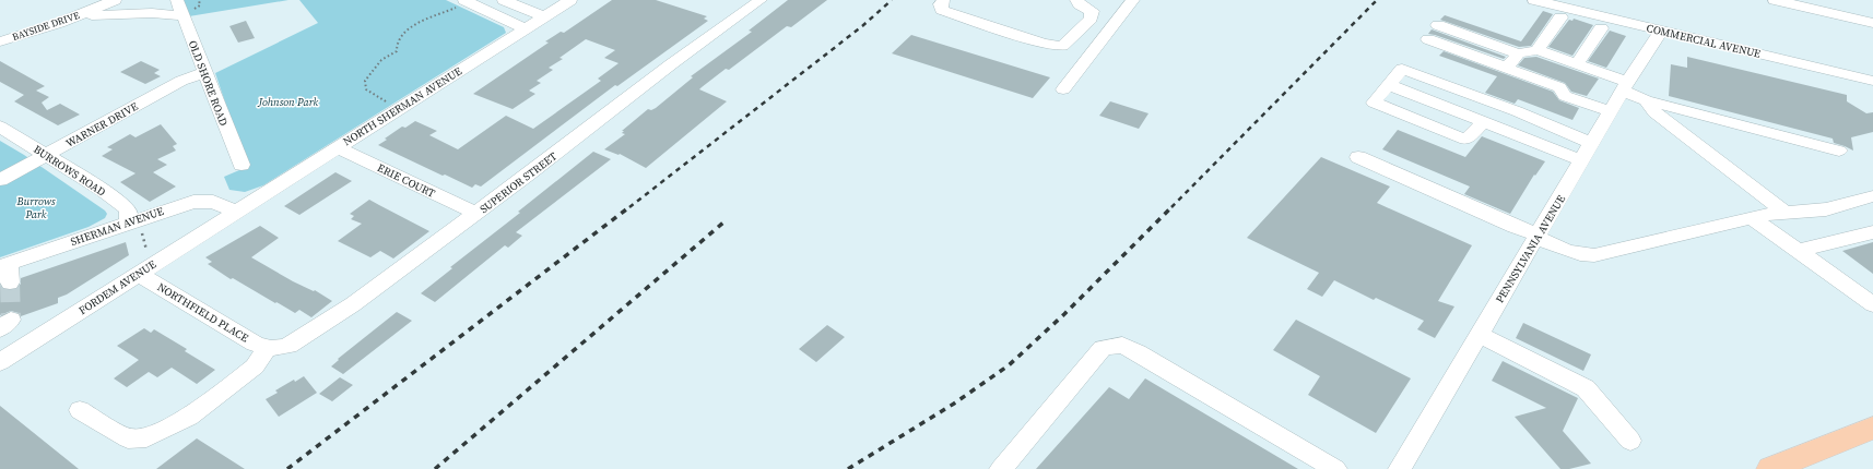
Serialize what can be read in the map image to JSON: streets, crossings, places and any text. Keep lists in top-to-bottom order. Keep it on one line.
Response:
{"streets":{"street":["BAYSIDE DRIVE","COMMERCIAL AVENUE","OLD SHORE ROAD","NORTH SHERMAN AVENUE","WARNER DRIVE","BURROWS ROAD","ERIE COURT","SUPERIOR STREET","SHERMAN AVENUE","PENNSYLVANIA AVENUE","FORDEM AVENUE","NORTHFIELD PLACE"]},"crossings":[["COMMERCIAL AVENUE","PENNSYLVANIA AVENUE"],["OLD SHORE ROAD","WARNER DRIVE"],["NORTH SHERMAN AVENUE","ERIE COURT"],["NORTH SHERMAN AVENUE","SHERMAN AVENUE"],["NORTH SHERMAN AVENUE","FORDEM AVENUE"],["WARNER DRIVE","BURROWS ROAD"],["BURROWS ROAD","SHERMAN AVENUE"],["ERIE COURT","SUPERIOR STREET"],["SUPERIOR STREET","NORTHFIELD PLACE"],["SHERMAN AVENUE","FORDEM AVENUE"],["FORDEM AVENUE","NORTHFIELD PLACE"]],"parks":["Johnson Park","Burrows Park"]}
